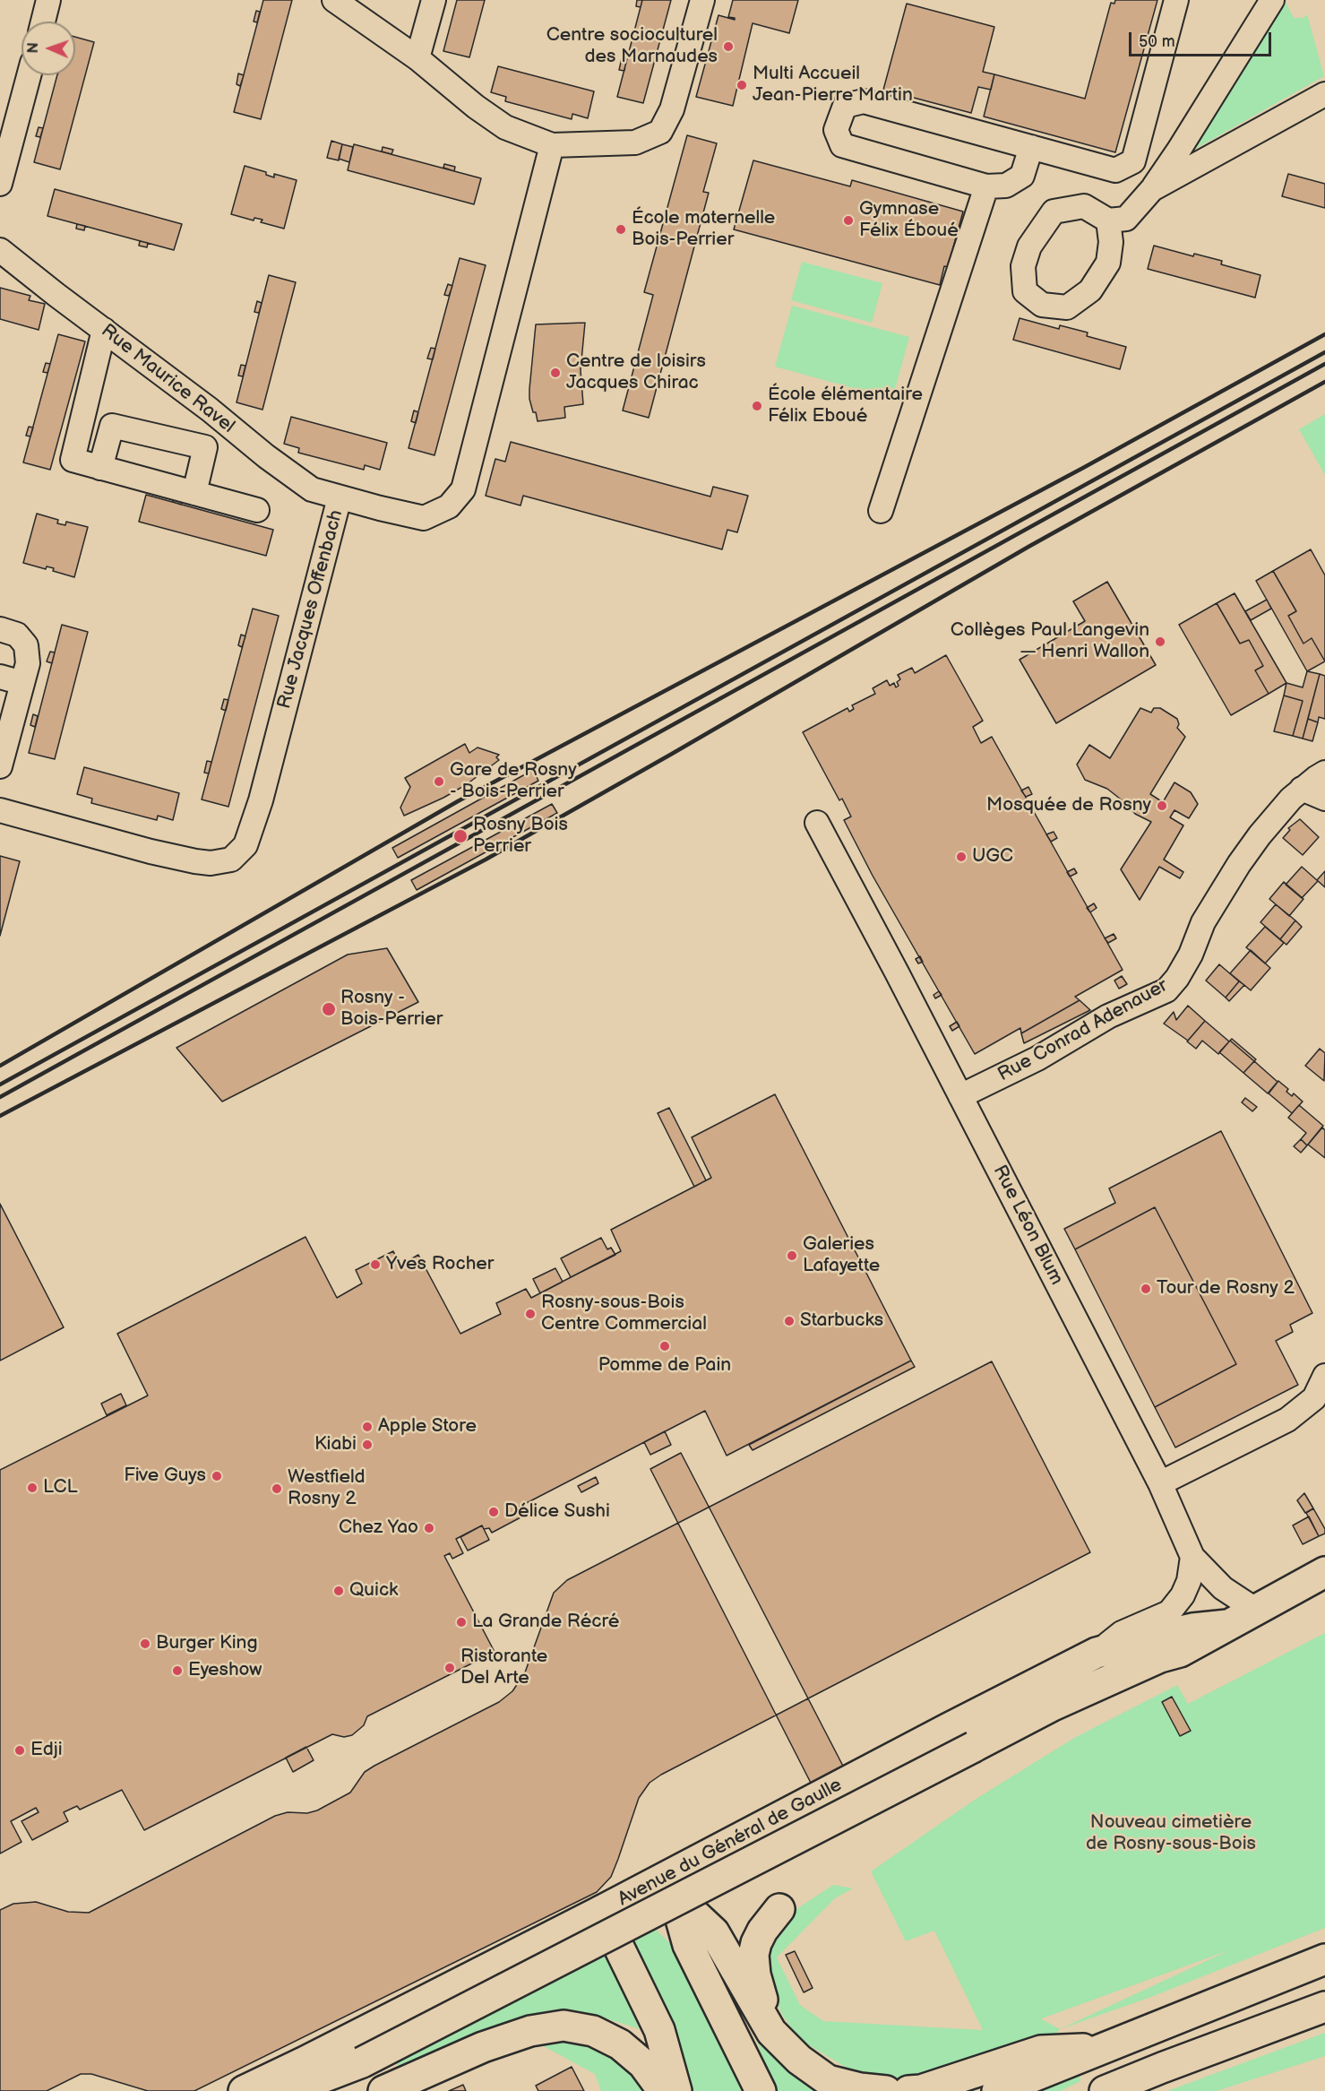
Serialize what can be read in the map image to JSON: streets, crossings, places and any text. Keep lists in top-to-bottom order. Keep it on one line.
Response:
{"streets":{"main road":["Avenue du Général de Gaulle"],"street":["Rue Maurice Ravel","Rue Jacques Offenbach","Rue Conrad Adenauer","Rue Léon Blum"]},"crossings":[["Rue Maurice Ravel","Rue Jacques Offenbach"],["Rue Conrad Adenauer","Rue Léon Blum"],["Rue Léon Blum","Avenue du Général de Gaulle"]],"parks":["Nouveau cimetière de Rosny-sous-Bois"],"places":["Centre socioculturel des Marnaudes","Multi Accueil Jean-Pierre Martin","Gymnase Félix Éboué","École maternelle Bois-Perrier","Centre de loisirs Jacques Chirac","École élémentaire Félix Eboué","Collèges Paul Langevin — Henri Wallon","Gare de Rosny - Bois-Perrier","Mosquée de Rosny","Rosny Bois Perrier","UGC","Rosny - Bois-Perrier","Galeries Lafayette","Yves Rocher","Tour de Rosny 2","Rosny-sous-Bois Centre Commercial","Starbucks","Pomme de Pain","Apple Store","Kiabi","Five Guys","LCL","Westfield Rosny 2","Délice Sushi","Chez Yao","Quick","La Grande Récré","Burger King","Ristorante Del Arte","Eyeshow","Edji"],"scale_bar":"50 m","north":"left"}
